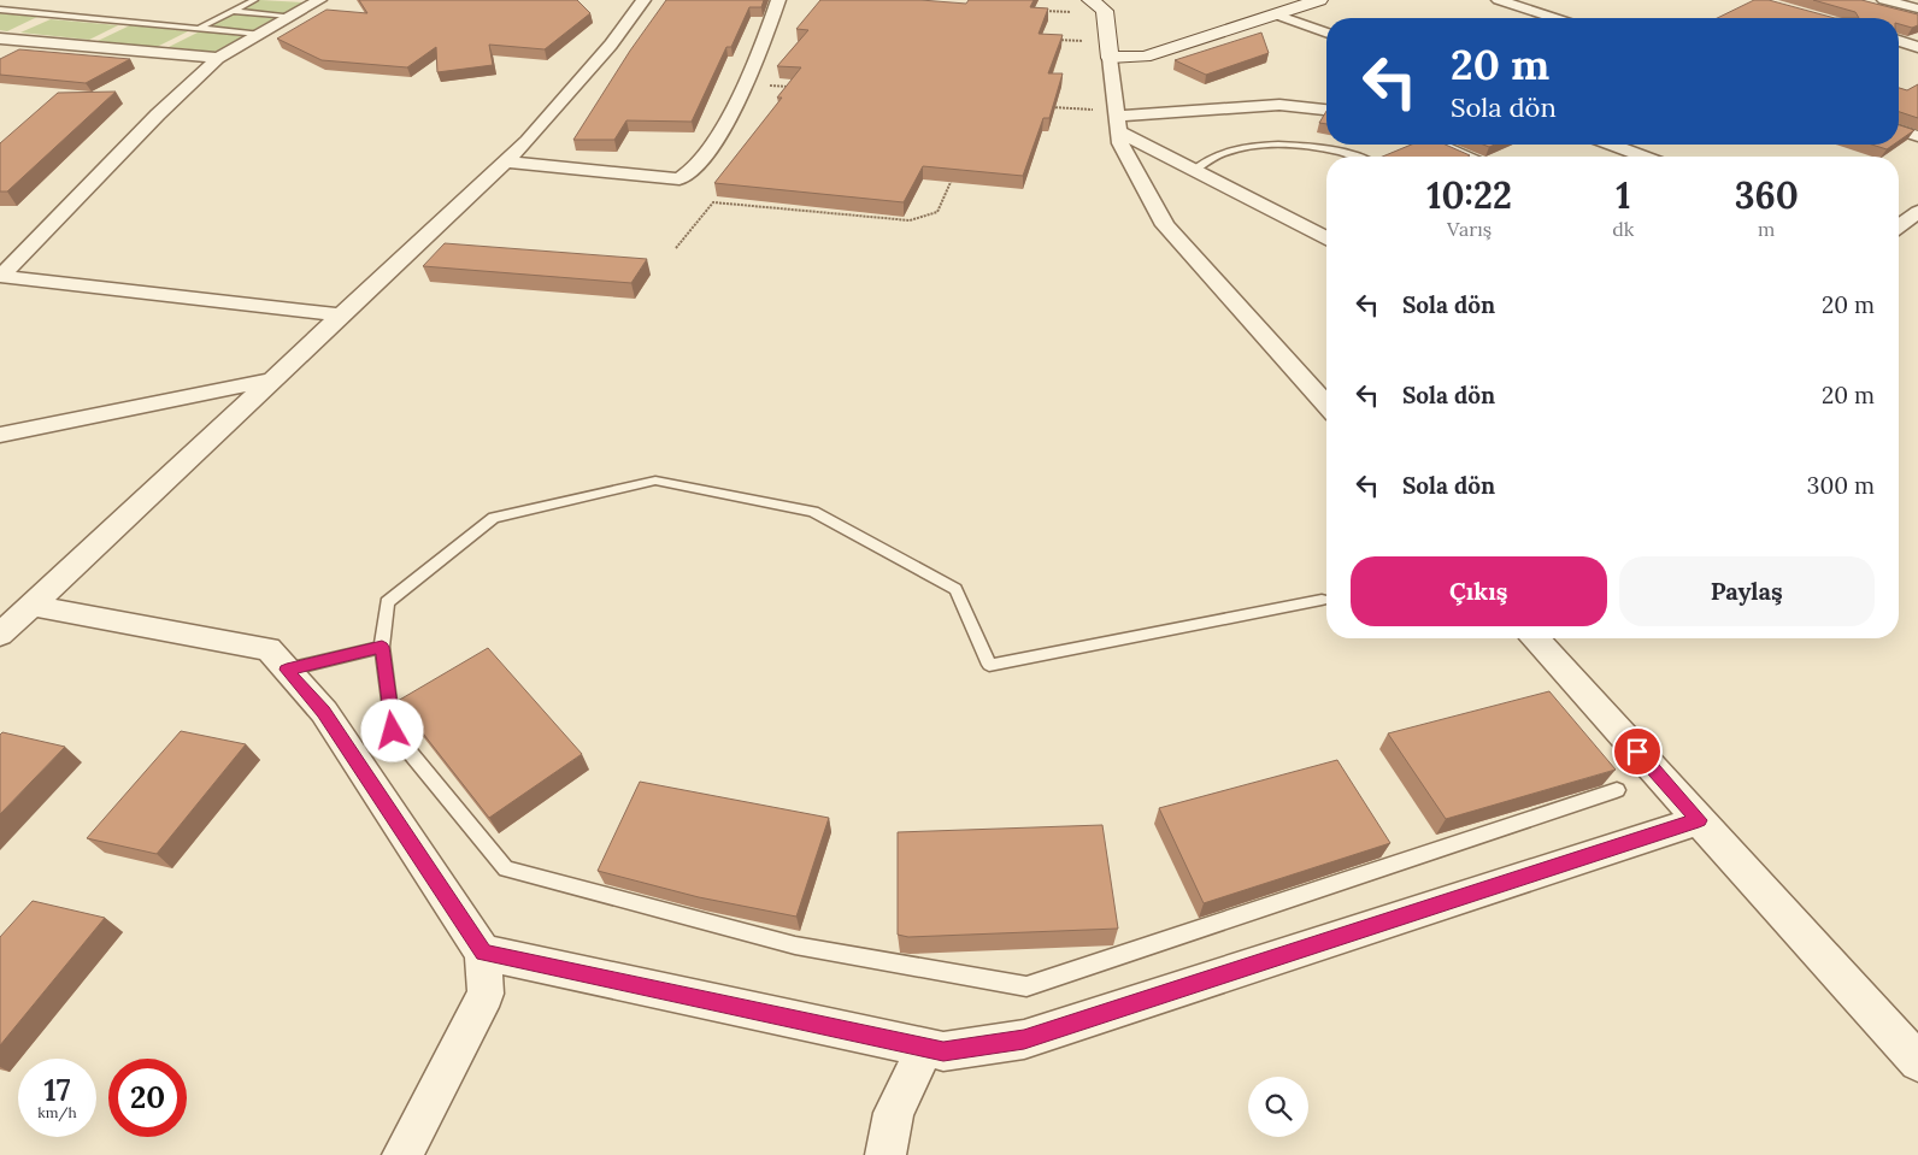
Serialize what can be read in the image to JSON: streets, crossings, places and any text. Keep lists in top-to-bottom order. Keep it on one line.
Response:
{"page":{"turn":["20 m","Sola dön"],"eta":["10:22","Varış","1","dk","360","m"],"list":[{"name":"Sola dön","value":"20 m"},{"name":"Sola dön","value":"20 m"},{"name":"Sola dön","value":"300 m"}],"buttons":["Çıkış","Paylaş"],"speed":"17 km/h","limit":"20"}}
